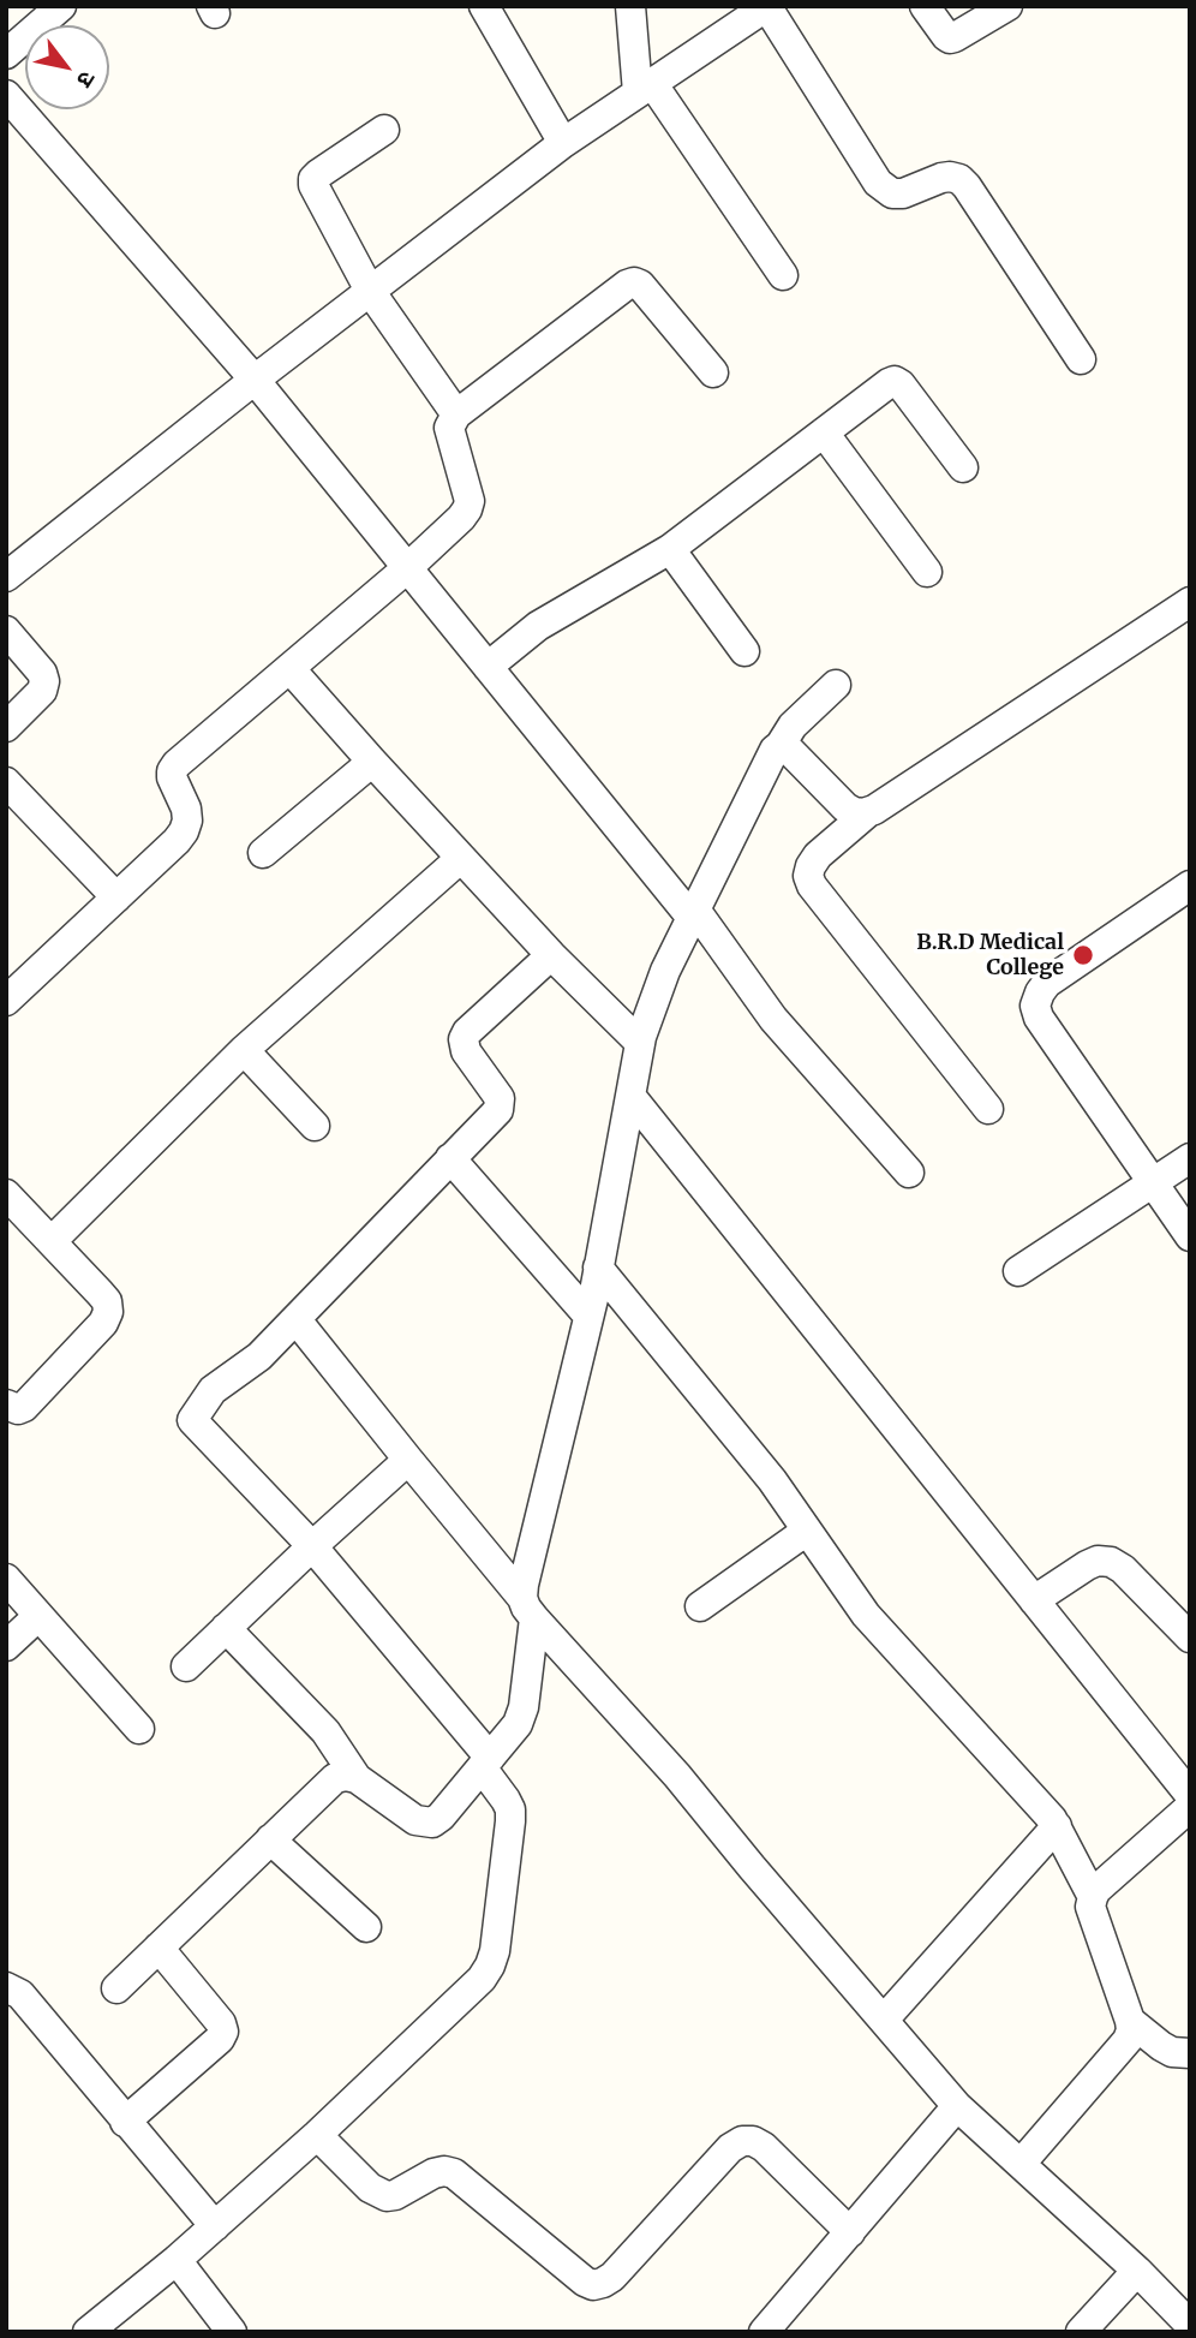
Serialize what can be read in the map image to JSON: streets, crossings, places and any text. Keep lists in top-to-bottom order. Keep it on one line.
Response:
{"places":["B.R.D Medical College"],"north":"bottom right"}
